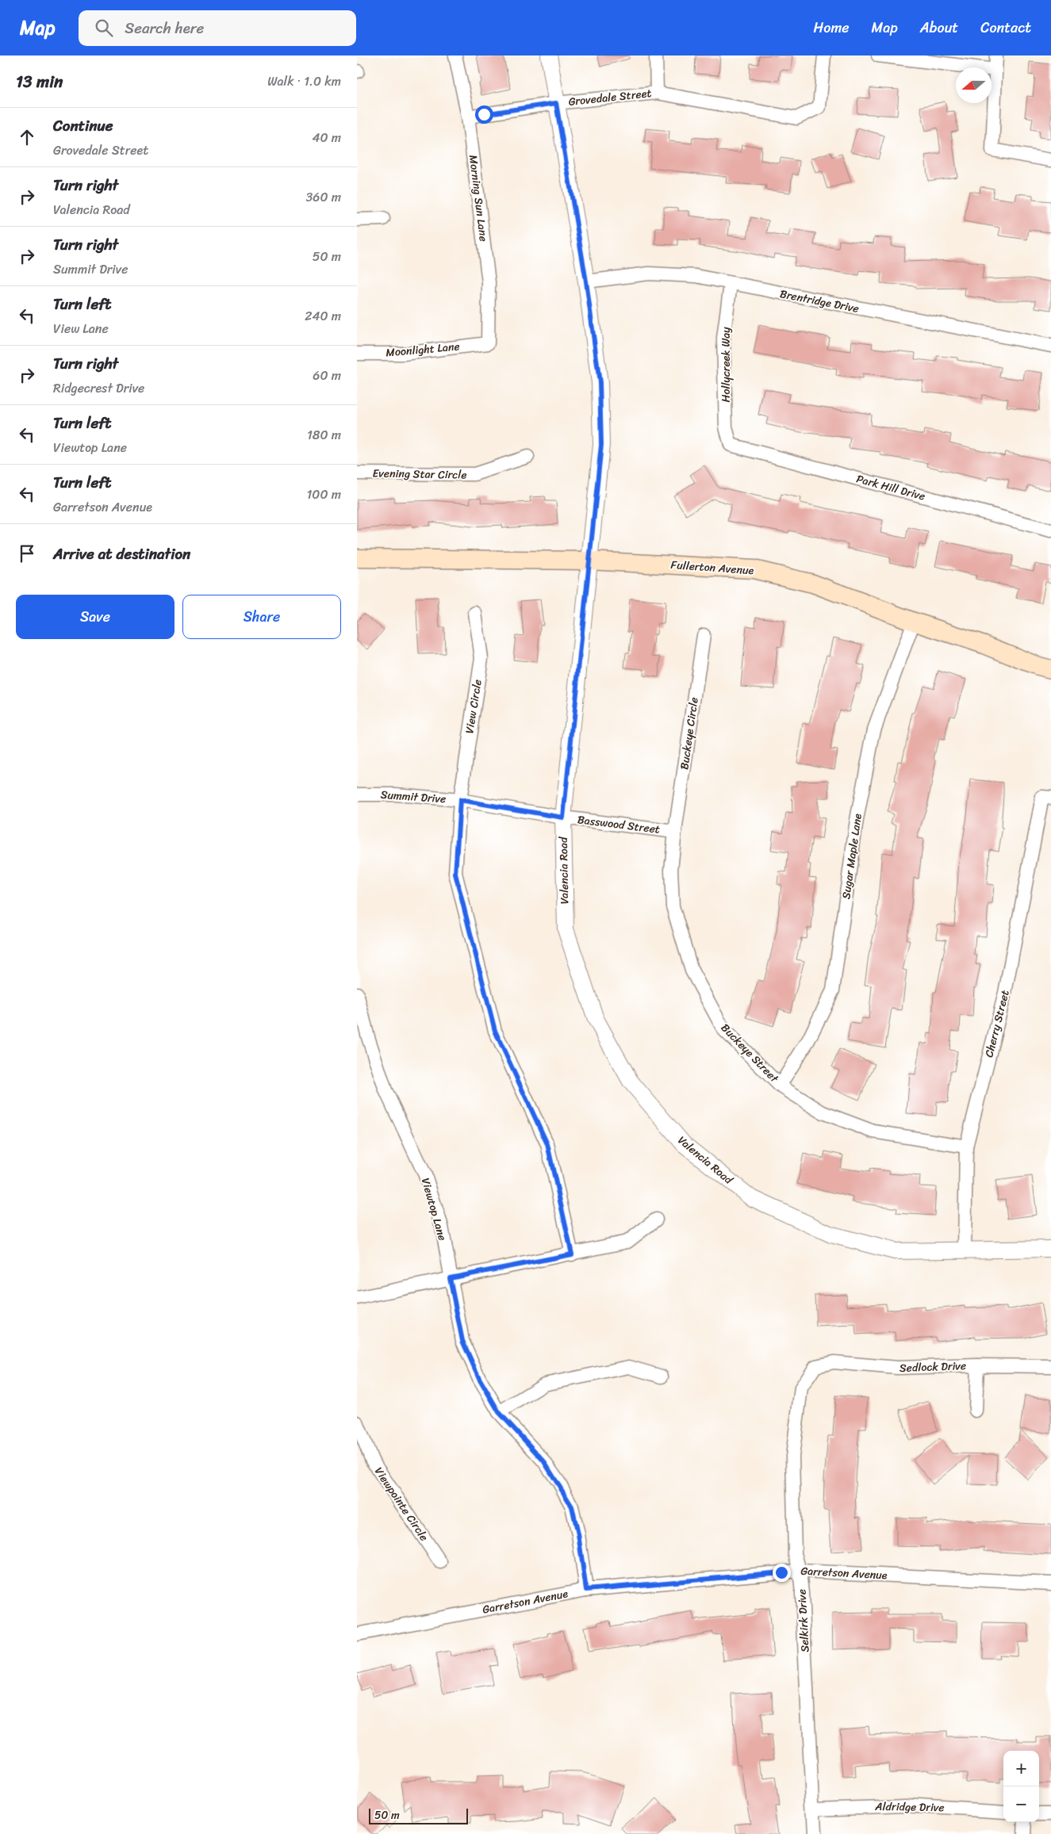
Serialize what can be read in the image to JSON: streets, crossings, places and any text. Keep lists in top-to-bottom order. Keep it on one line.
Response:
{"streets":{"main road":["Fullerton Avenue"],"street":["Grovedale Street","Morning Sun Lane","Brentridge Drive","Moonlight Lane","Hollycreek Way","Evening Star Circle","Park Hill Drive","View Circle","Buckeye Circle","Summit Drive","Basswood Street","Sugar Maple Lane","Valencia Road","Cherry Street","Buckeye Street","Viewtop Lane","Sedlock Drive","Viewpointe Circle","Garretson Avenue","Selkirk Drive","Aldridge Drive"]},"crossings":[["Grovedale Street","Morning Sun Lane"],["Grovedale Street","Valencia Road"],["Morning Sun Lane","Moonlight Lane"],["Brentridge Drive","Hollycreek Way"],["Brentridge Drive","Valencia Road"],["Hollycreek Way","Park Hill Drive"],["Fullerton Avenue","Sugar Maple Lane"],["Fullerton Avenue","Valencia Road"],["View Circle","Summit Drive"],["Buckeye Circle","Basswood Street"],["Buckeye Circle","Buckeye Street"],["Summit Drive","Basswood Street"],["Summit Drive","Valencia Road"],["Basswood Street","Valencia Road"],["Basswood Street","Buckeye Street"],["Sugar Maple Lane","Buckeye Street"],["Valencia Road","Cherry Street"],["Cherry Street","Buckeye Street"],["Viewtop Lane","Garretson Avenue"],["Sedlock Drive","Selkirk Drive"],["Garretson Avenue","Selkirk Drive"],["Selkirk Drive","Aldridge Drive"]],"scale_bar":"50 m","north":"left","page":{"header":"Map","search":"Search here","nav":["Home","Map","About","Contact"],"heading":["13 min","Walk · 1.0 km"],"list":[["Continue","Grovedale Street","40 m"],["Turn right","Valencia Road","360 m"],["Turn right","Summit Drive","50 m"],["Turn left","View Lane","240 m"],["Turn right","Ridgecrest Drive","60 m"],["Turn left","Viewtop Lane","180 m"],["Turn left","Garretson Avenue","100 m"],"Arrive at destination"],"buttons":["Save","Share"],"map_buttons":["+","−"],"scale":"50 m"}}
